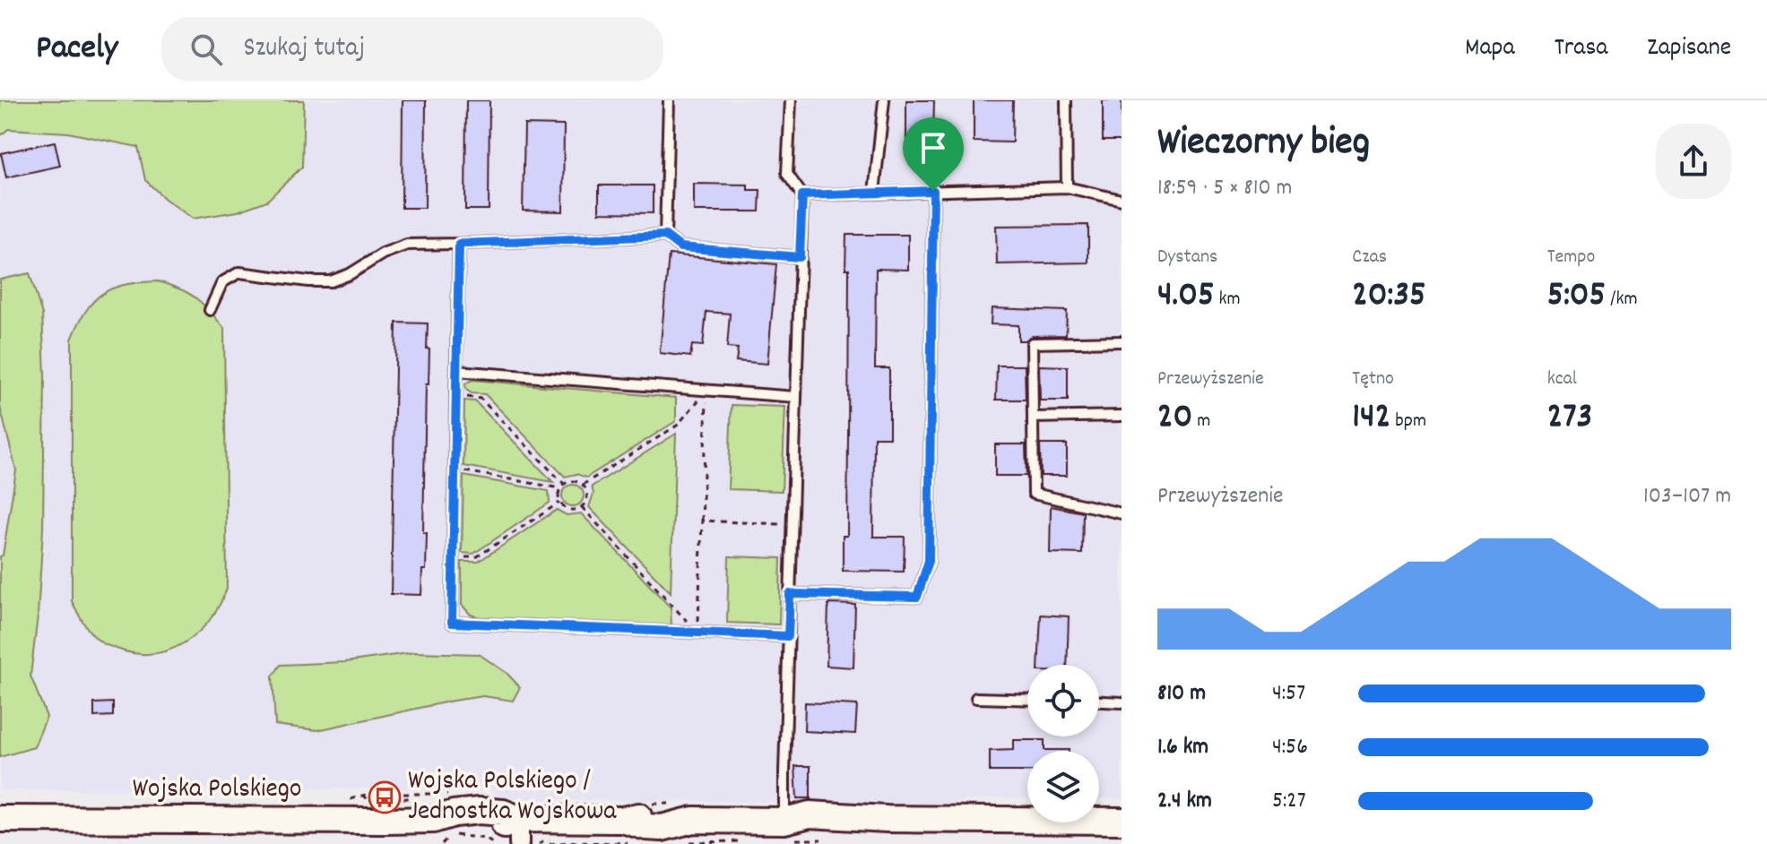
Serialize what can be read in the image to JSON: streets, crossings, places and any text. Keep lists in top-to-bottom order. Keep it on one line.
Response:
{"streets":{"main road":["Wojska Polskiego"]},"places":{"bus stop":["Wojska Polskiego / Jednostka Wojskowa"]},"page":{"header":"Pacely","search":"Szukaj tutaj","nav":["Mapa","Trasa","Zapisane"],"heading":["Wieczorny bieg","18:59 · 5 × 810 m"],"stats":[["Dystans","4.05 km"],["Czas","20:35"],["Tempo","5:05 /km"],["Przewyższenie","20 m"],["Tętno","142 bpm"],["kcal","273"]],"chart":["Przewyższenie","103–107 m"],"list":[{"name":"810 m","note":"4:57"},{"name":"1.6 km","note":"4:56"},{"name":"2.4 km","note":"5:27"}]}}
